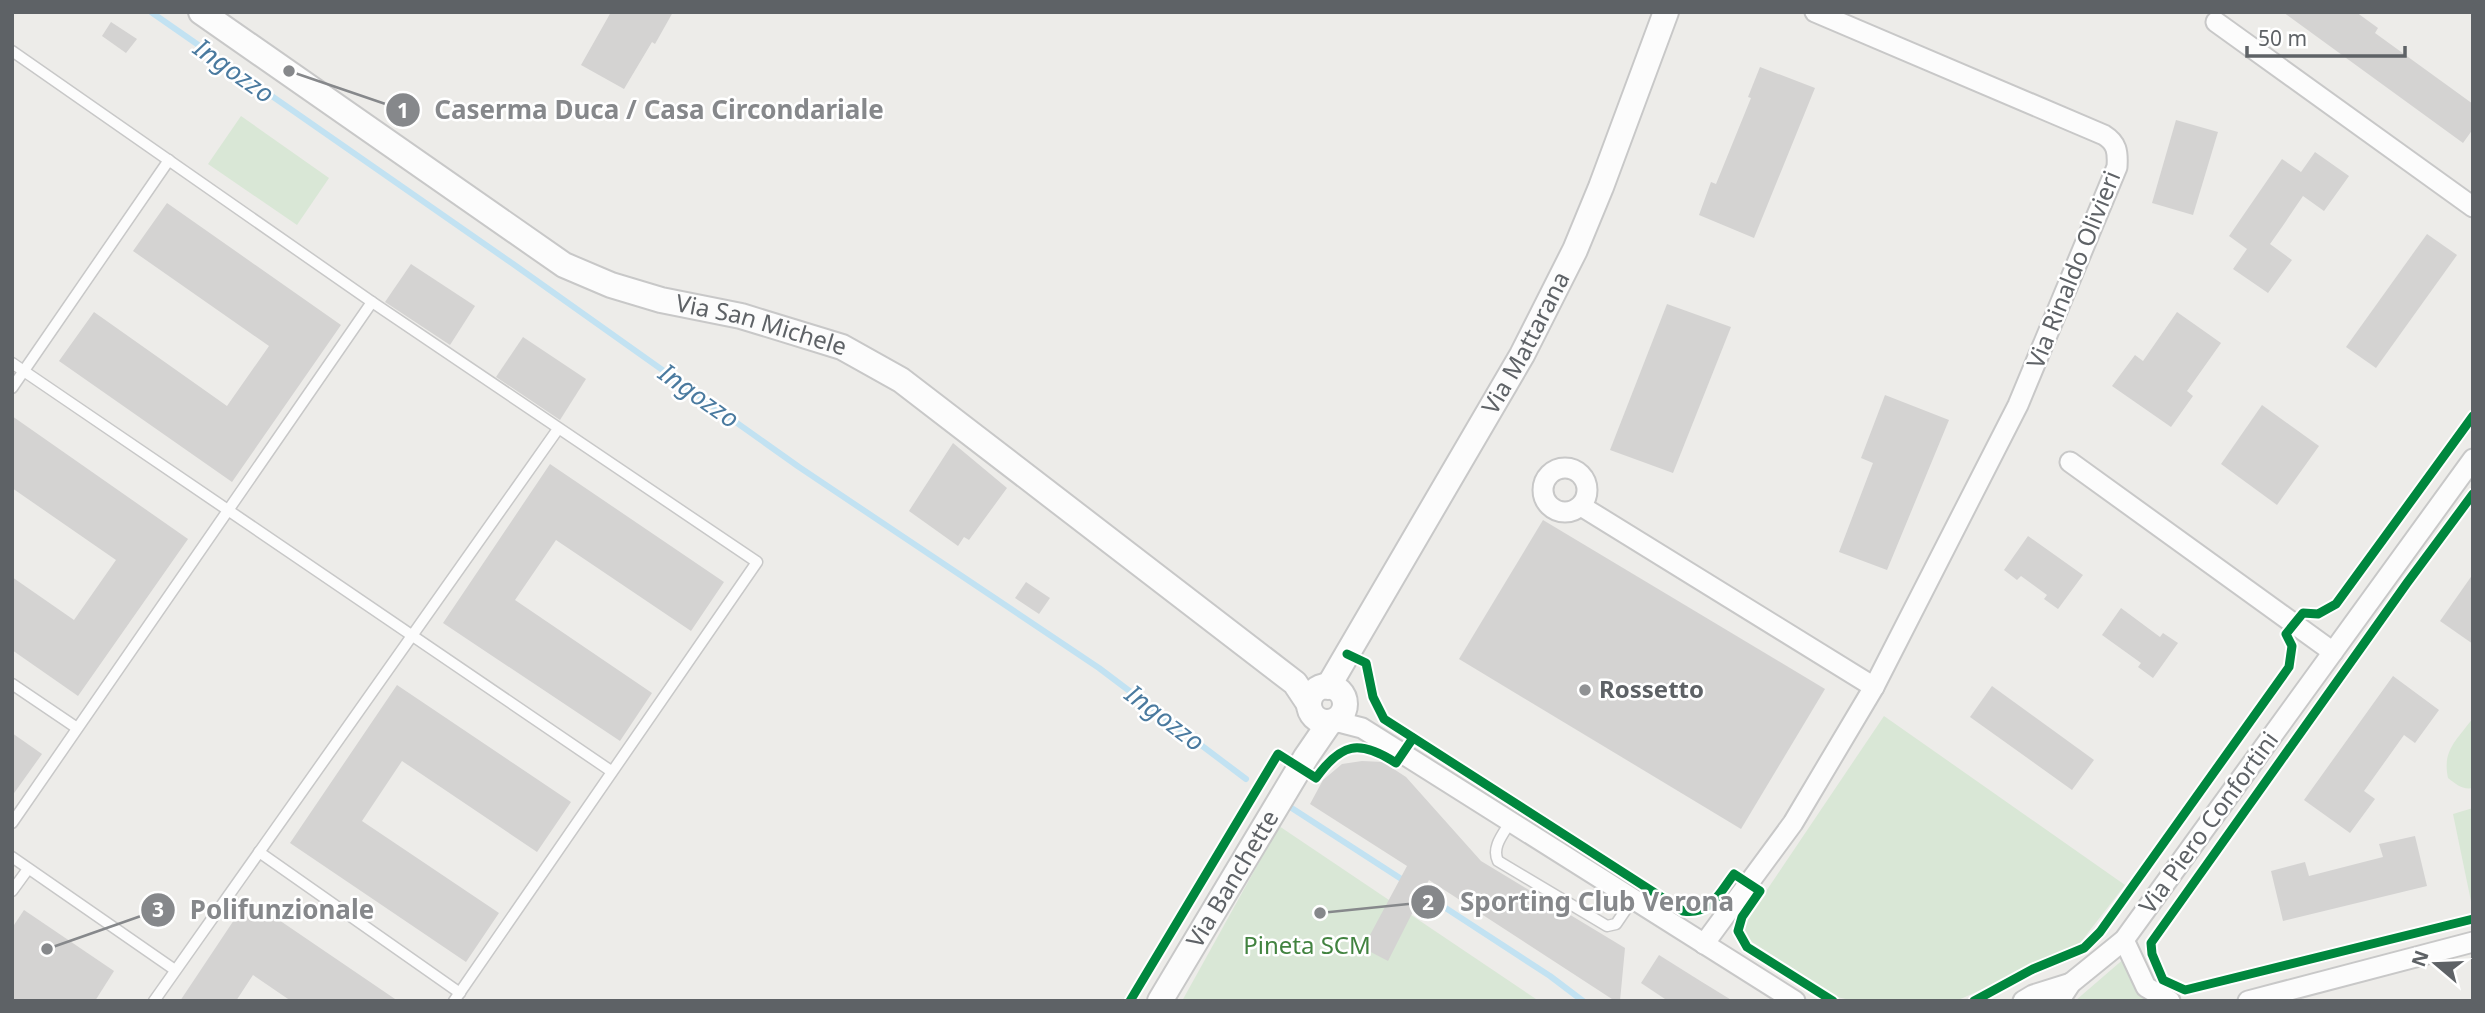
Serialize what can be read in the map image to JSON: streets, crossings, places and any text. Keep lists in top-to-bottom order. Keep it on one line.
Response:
{"streets":{"street":["Via Rinaldo Olivieri","Via San Michele","Via Mattarana","Via Piero Confortini","Via Banchette"]},"crossings":[["Via San Michele","Via Mattarana"],["Via San Michele","Via Banchette"],["Via Mattarana","Via Banchette"]],"water":["Ingozzo"],"parks":["Pineta SCM"],"places":["Caserma Duca / Casa Circondariale","Rossetto","Sporting Club Verona","Polifunzionale"],"scale_bar":"50 m","north":"left"}
